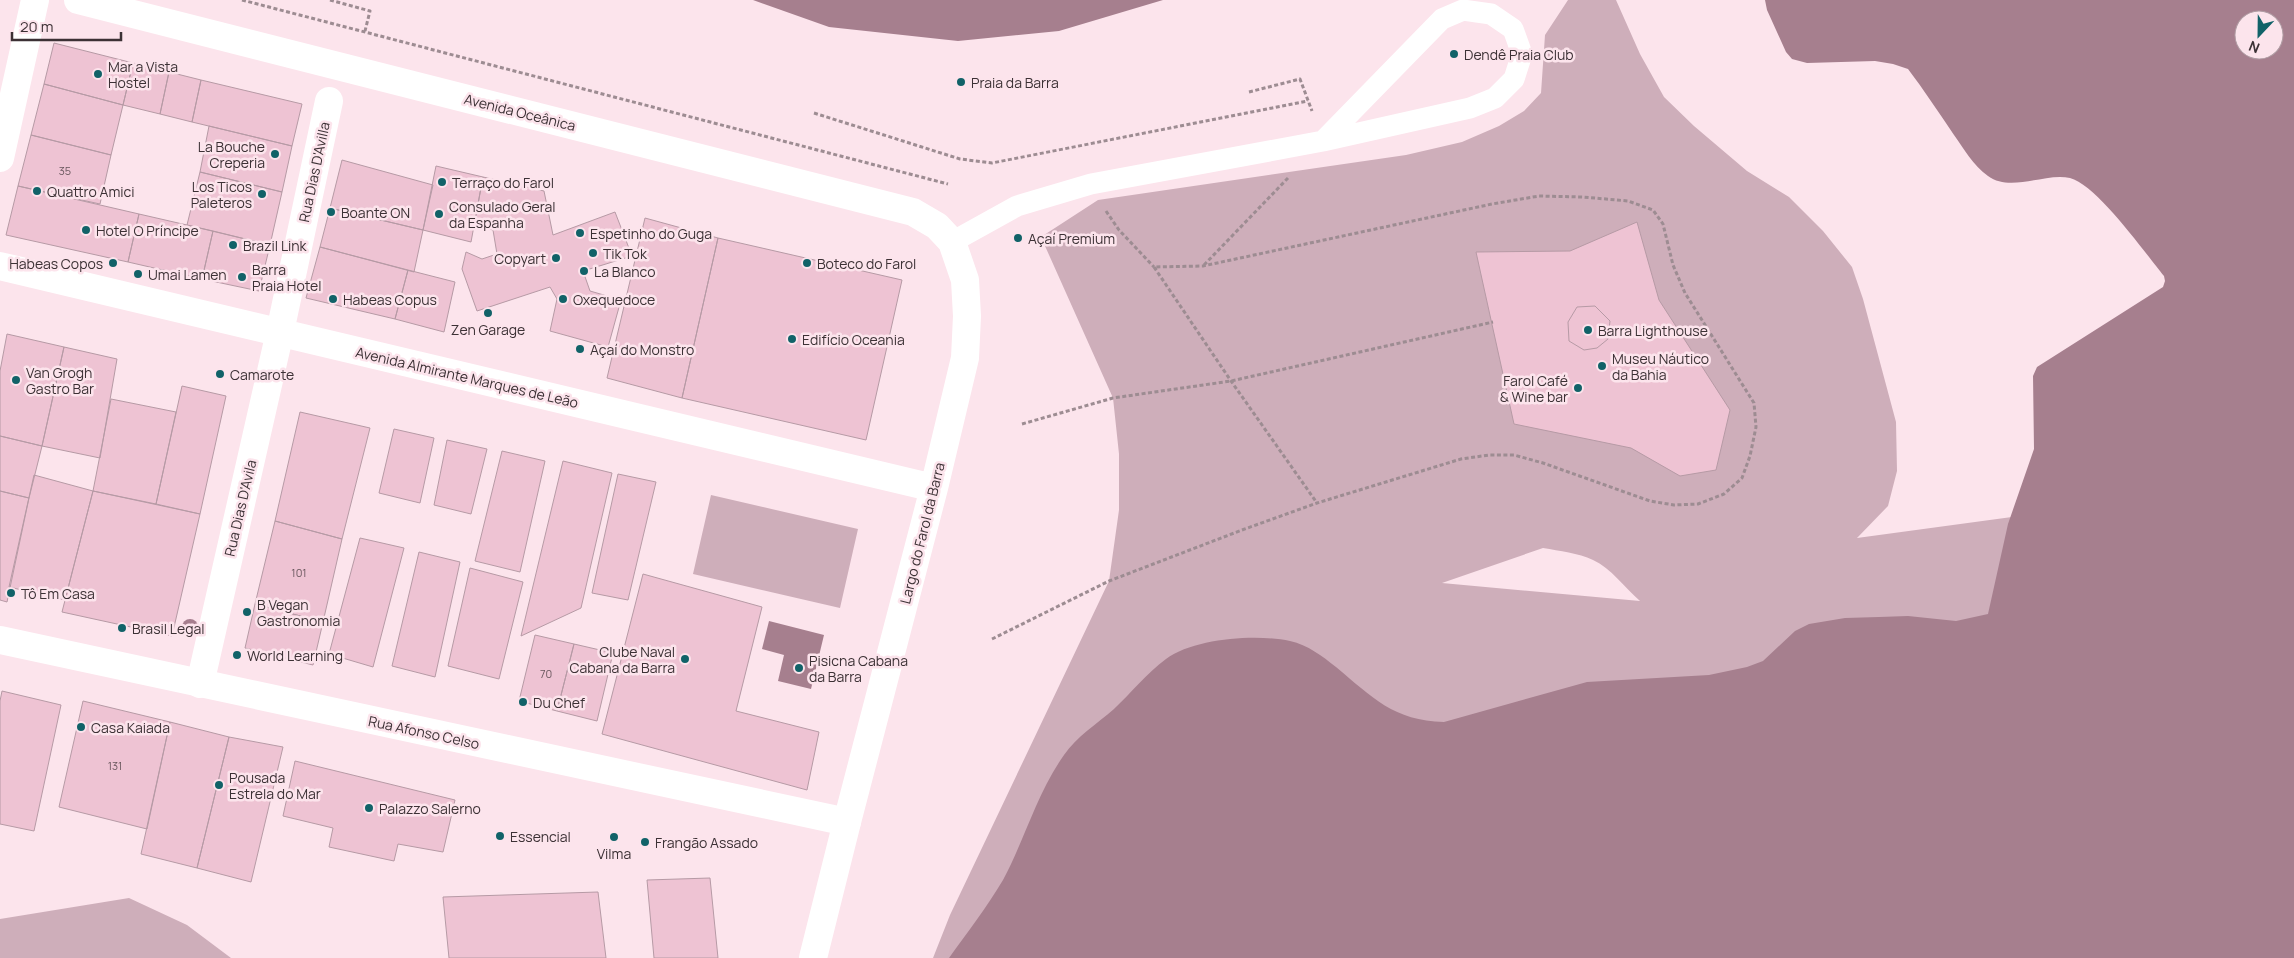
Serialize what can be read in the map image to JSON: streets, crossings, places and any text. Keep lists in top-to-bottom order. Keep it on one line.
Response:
{"streets":{"street":["Avenida Oceânica","Rua Dias D'Avilla","Avenida Almirante Marques de Leão","Rua Dias D'Avila","Largo do Farol da Barra","Rua Afonso Celso"]},"crossings":[["Avenida Oceânica","Largo do Farol da Barra"],["Rua Dias D'Avilla","Avenida Almirante Marques de Leão"],["Rua Dias D'Avilla","Rua Dias D'Avila"],["Avenida Almirante Marques de Leão","Rua Dias D'Avila"],["Avenida Almirante Marques de Leão","Largo do Farol da Barra"],["Rua Dias D'Avila","Rua Afonso Celso"],["Largo do Farol da Barra","Rua Afonso Celso"]],"places":["Dendê Praia Club","Mar a Vista Hostel","Praia da Barra","La Bouche Creperia","Terraço do Farol","Quattro Amici","Los Ticos Paleteros","Boante ON","Consulado Geral da Espanha","Hotel O Príncipe","Espetinho do Guga","Açaí Premium","Brazil Link","Tik Tok","Copyart","Habeas Copos","Boteco do Farol","La Blanco","Umai Lamen","Barra Praia Hotel","Habeas Copus","Oxequedoce","Zen Garage","Barra Lighthouse","Edifício Oceania","Açaí do Monstro","Museu Náutico da Bahia","Camarote","Van Grogh Gastro Bar","Farol Café & Wine bar","Tô Em Casa","B Vegan Gastronomia","Brasil Legal","World Learning","Clube Naval Cabana da Barra","Pisicna Cabana da Barra","Du Chef","Casa Kaiada","Pousada Estrela do Mar","Palazzo Salerno","Essencial","Vilma","Frangão Assado"],"house_numbers":["35","101","70","131"],"scale_bar":"20 m","north":"bottom"}
